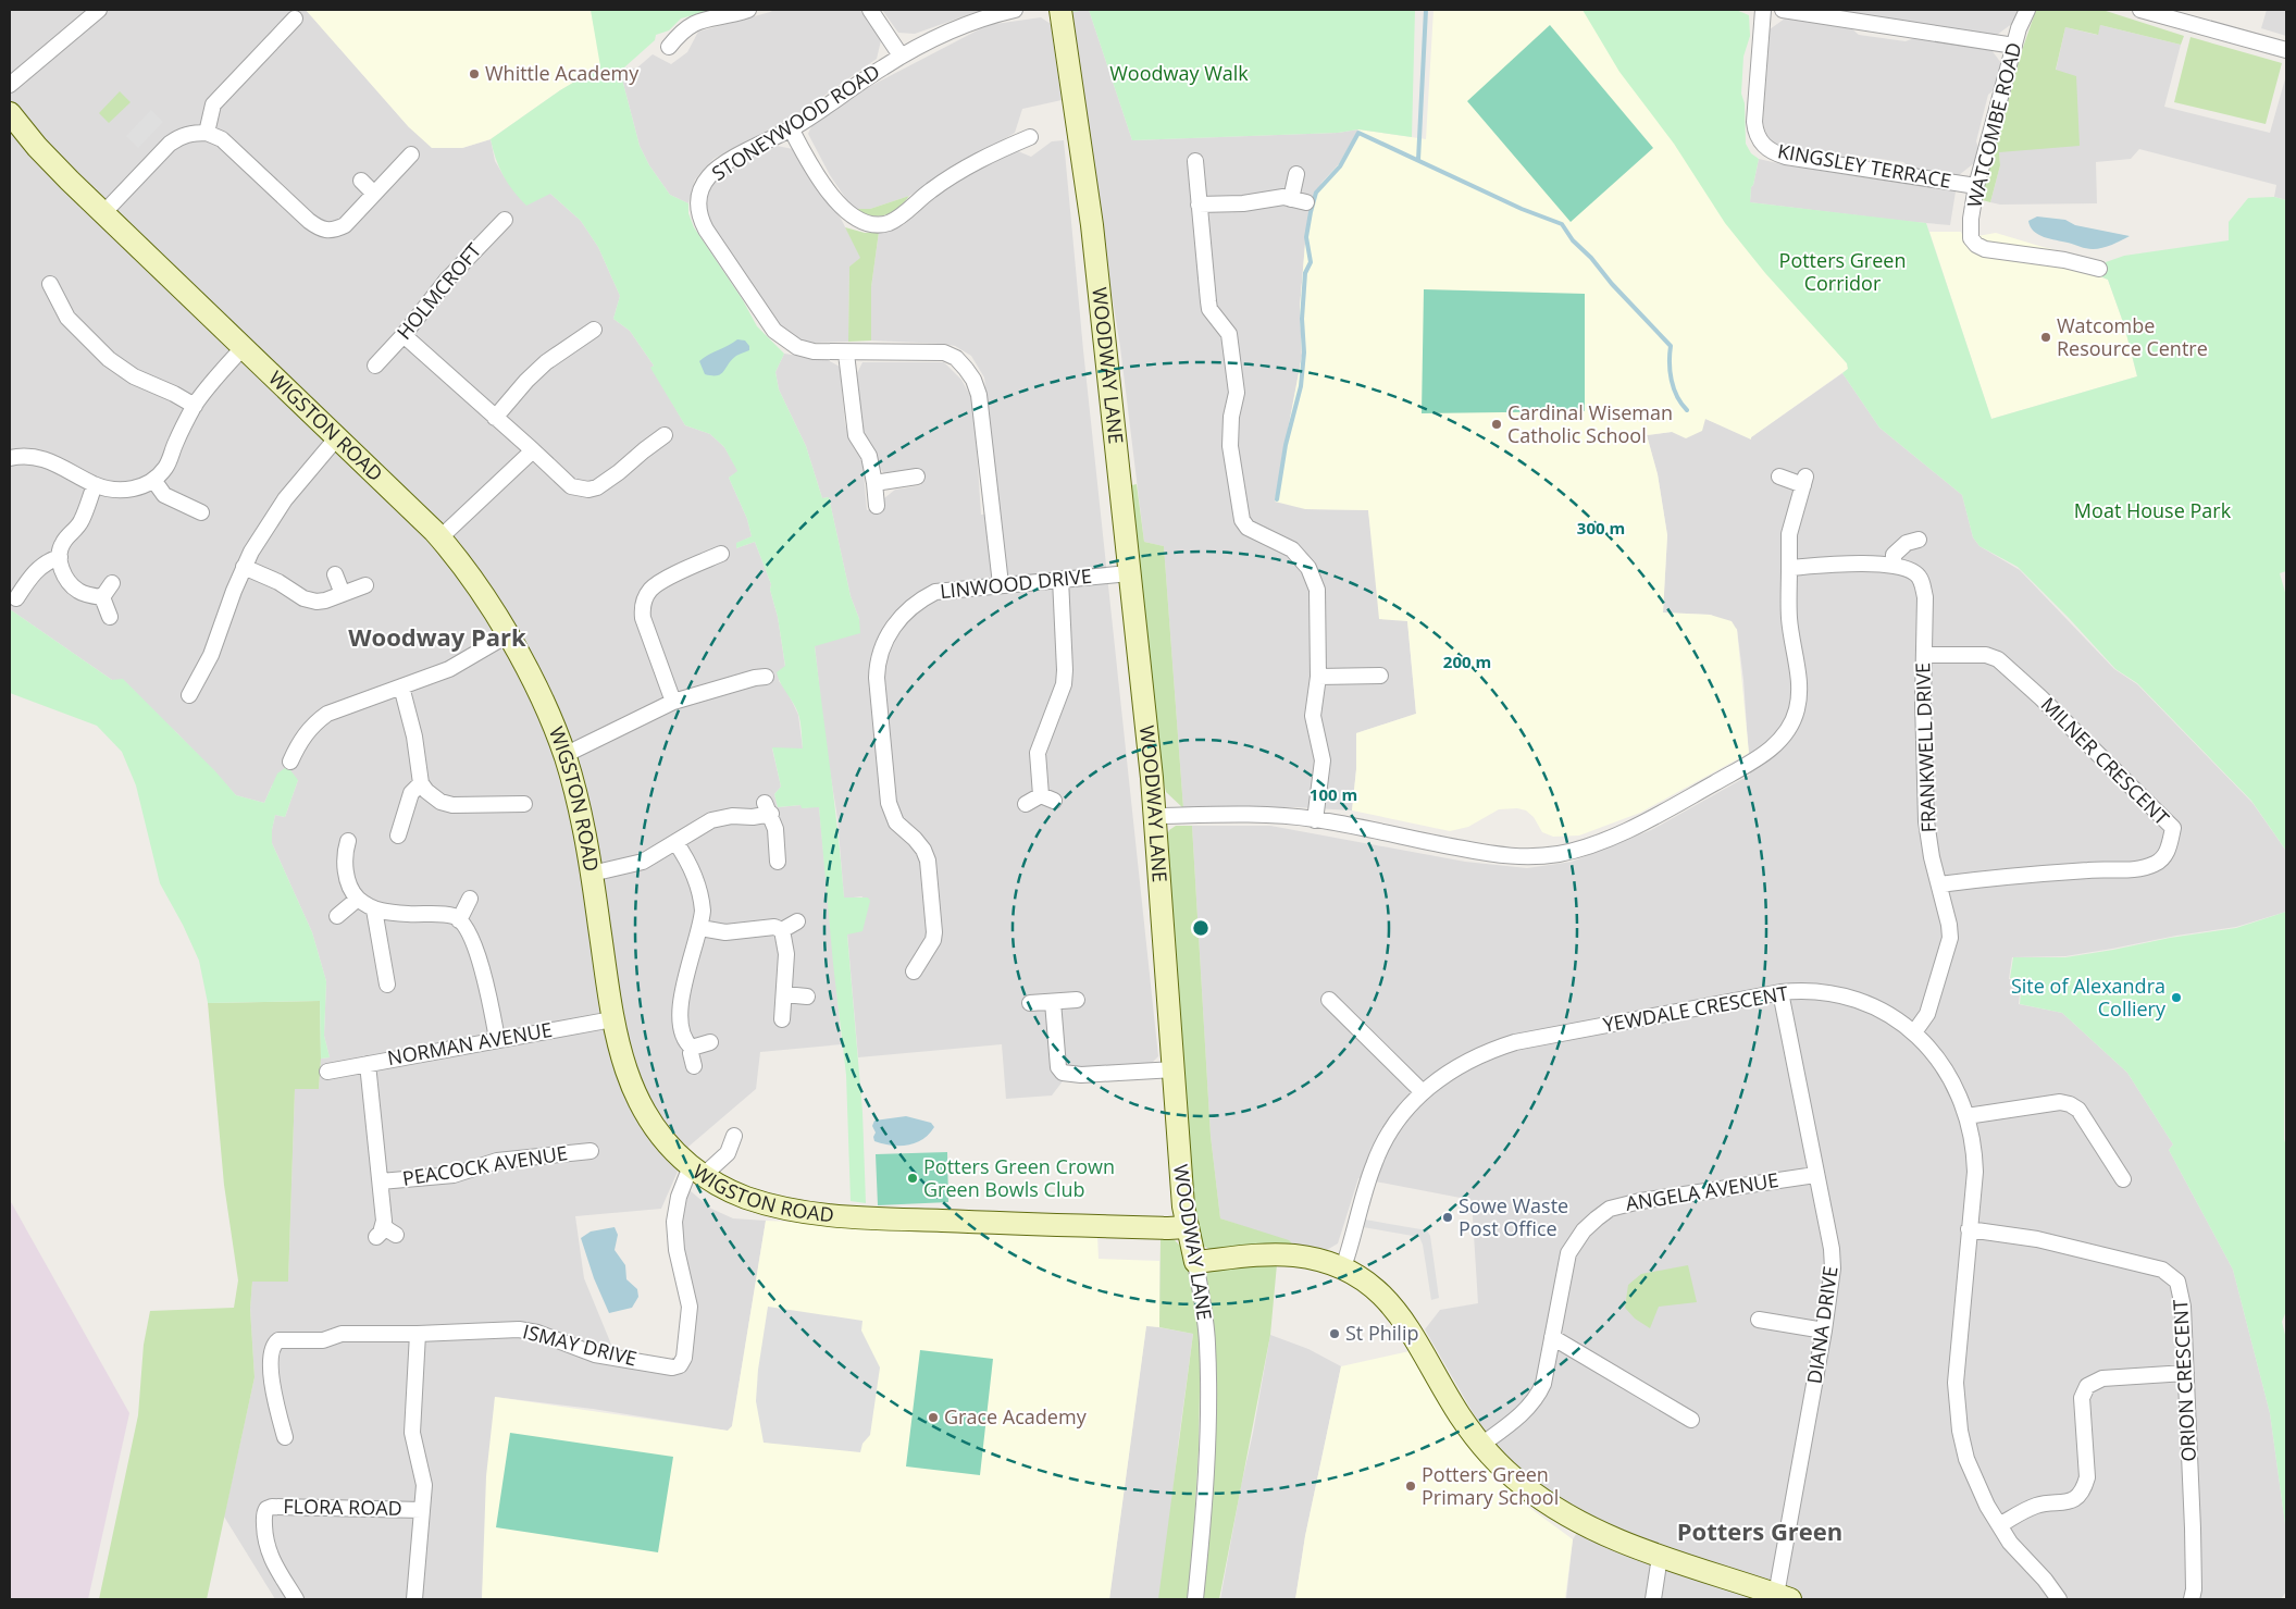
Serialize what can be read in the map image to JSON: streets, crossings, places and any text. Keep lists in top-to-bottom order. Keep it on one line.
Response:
{"streets":{"street":["STONEYWOOD ROAD","WATCOMBE ROAD","KINGSLEY TERRACE","HOLMCROFT","WOODWAY LANE","WIGSTON ROAD","LINWOOD DRIVE","FRANKWELL DRIVE","MILNER CRESCENT","YEWDALE CRESCENT","NORMAN AVENUE","PEACOCK AVENUE","ANGELA AVENUE","DIANA DRIVE","ISMAY DRIVE","ORION CRESCENT","FLORA ROAD"]},"crossings":[["STONEYWOOD ROAD","LINWOOD DRIVE"],["WATCOMBE ROAD","KINGSLEY TERRACE"],["WOODWAY LANE","WIGSTON ROAD"],["WOODWAY LANE","LINWOOD DRIVE"],["WIGSTON ROAD","NORMAN AVENUE"],["WIGSTON ROAD","ISMAY DRIVE"],["FRANKWELL DRIVE","MILNER CRESCENT"],["FRANKWELL DRIVE","YEWDALE CRESCENT"],["YEWDALE CRESCENT","DIANA DRIVE"],["YEWDALE CRESCENT","ORION CRESCENT"],["ANGELA AVENUE","DIANA DRIVE"]],"districts":["Woodway Park","Potters Green"],"parks":["Woodway Walk","Potters Green Corridor","Moat House Park"],"places":["Whittle Academy","Watcombe Resource Centre","Cardinal Wiseman Catholic School","Site of Alexandra Colliery","Potters Green Crown Green Bowls Club","Sowe Waste Post Office","St Philip","Grace Academy","Potters Green Primary School"],"rings":["300 m","200 m","100 m"]}
